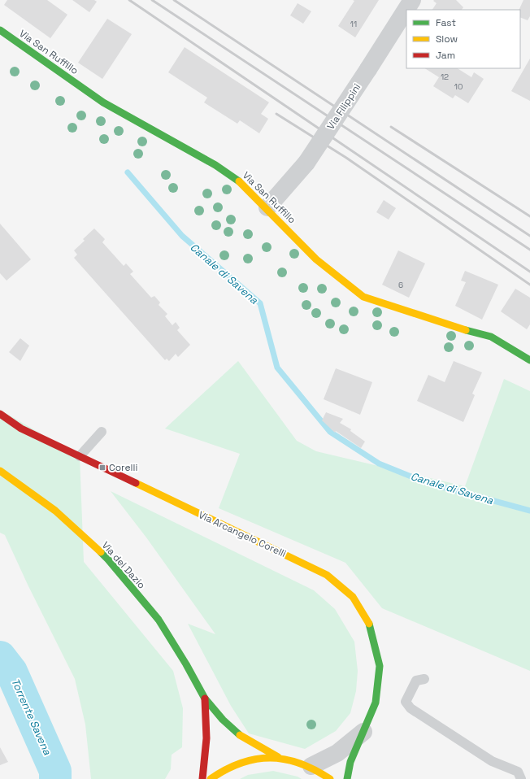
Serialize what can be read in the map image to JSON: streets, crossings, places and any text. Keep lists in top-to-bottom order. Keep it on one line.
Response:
{"streets":{"street":["Via San Ruffillo","Via Filippini","Via Arcangelo Corelli","Via del Dazio"]},"crossings":[["Via San Ruffillo","Via Filippini"]],"water":["Canale di Savena","Torrente Savena"],"places":{"transit":["Corelli"]},"house_numbers":["11","12","10","6"],"legend":["Fast","Slow","Jam"]}
